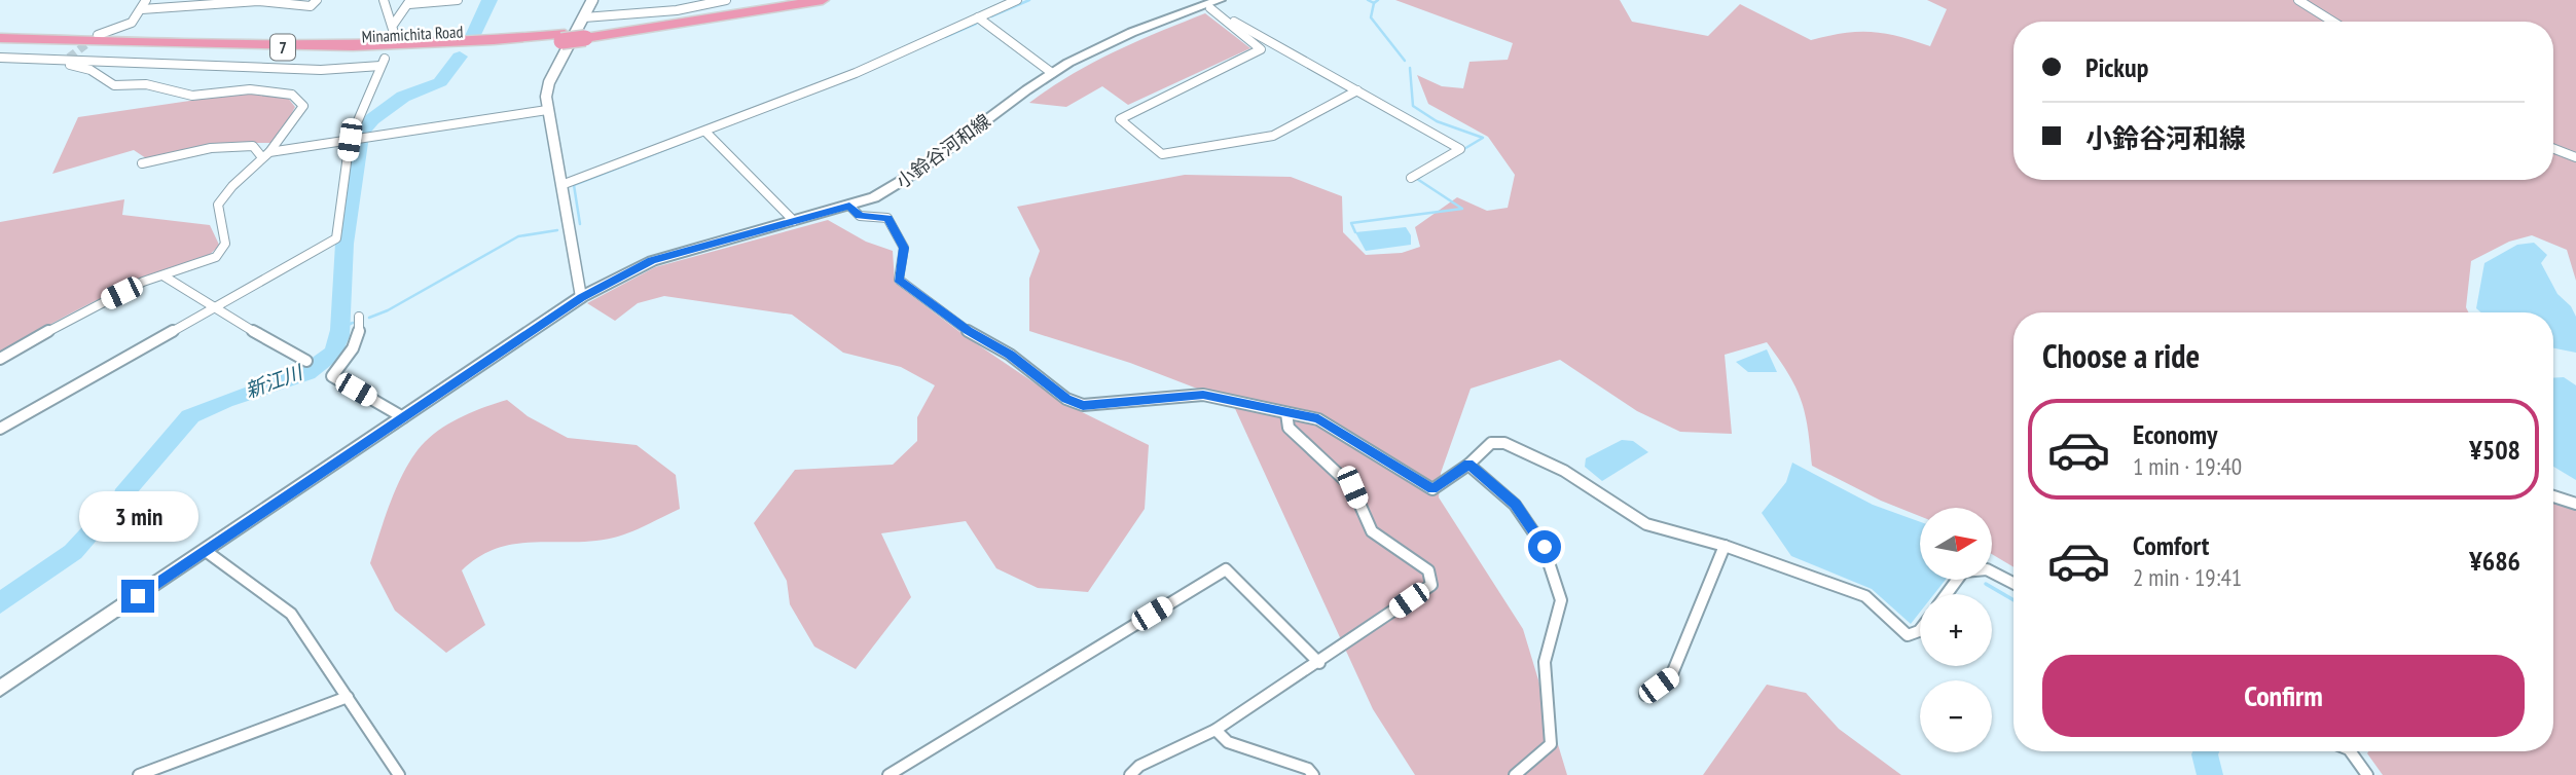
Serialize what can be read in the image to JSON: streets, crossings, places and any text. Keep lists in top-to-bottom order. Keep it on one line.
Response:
{"streets":{"highway":["Minamichita Road","7"],"main road":["小鈴谷河和線"]},"water":["新江川"],"north":"right","page":{"banner":["Pickup","小鈴谷河和線"],"heading":"Choose a ride","list":[{"name":"Economy","note":"1 min · 19:40","value":"¥508"},{"name":"Comfort","note":"2 min · 19:41","value":"¥686"}],"bubble":"3 min","map_buttons":["+","−"],"buttons":"Confirm"}}
